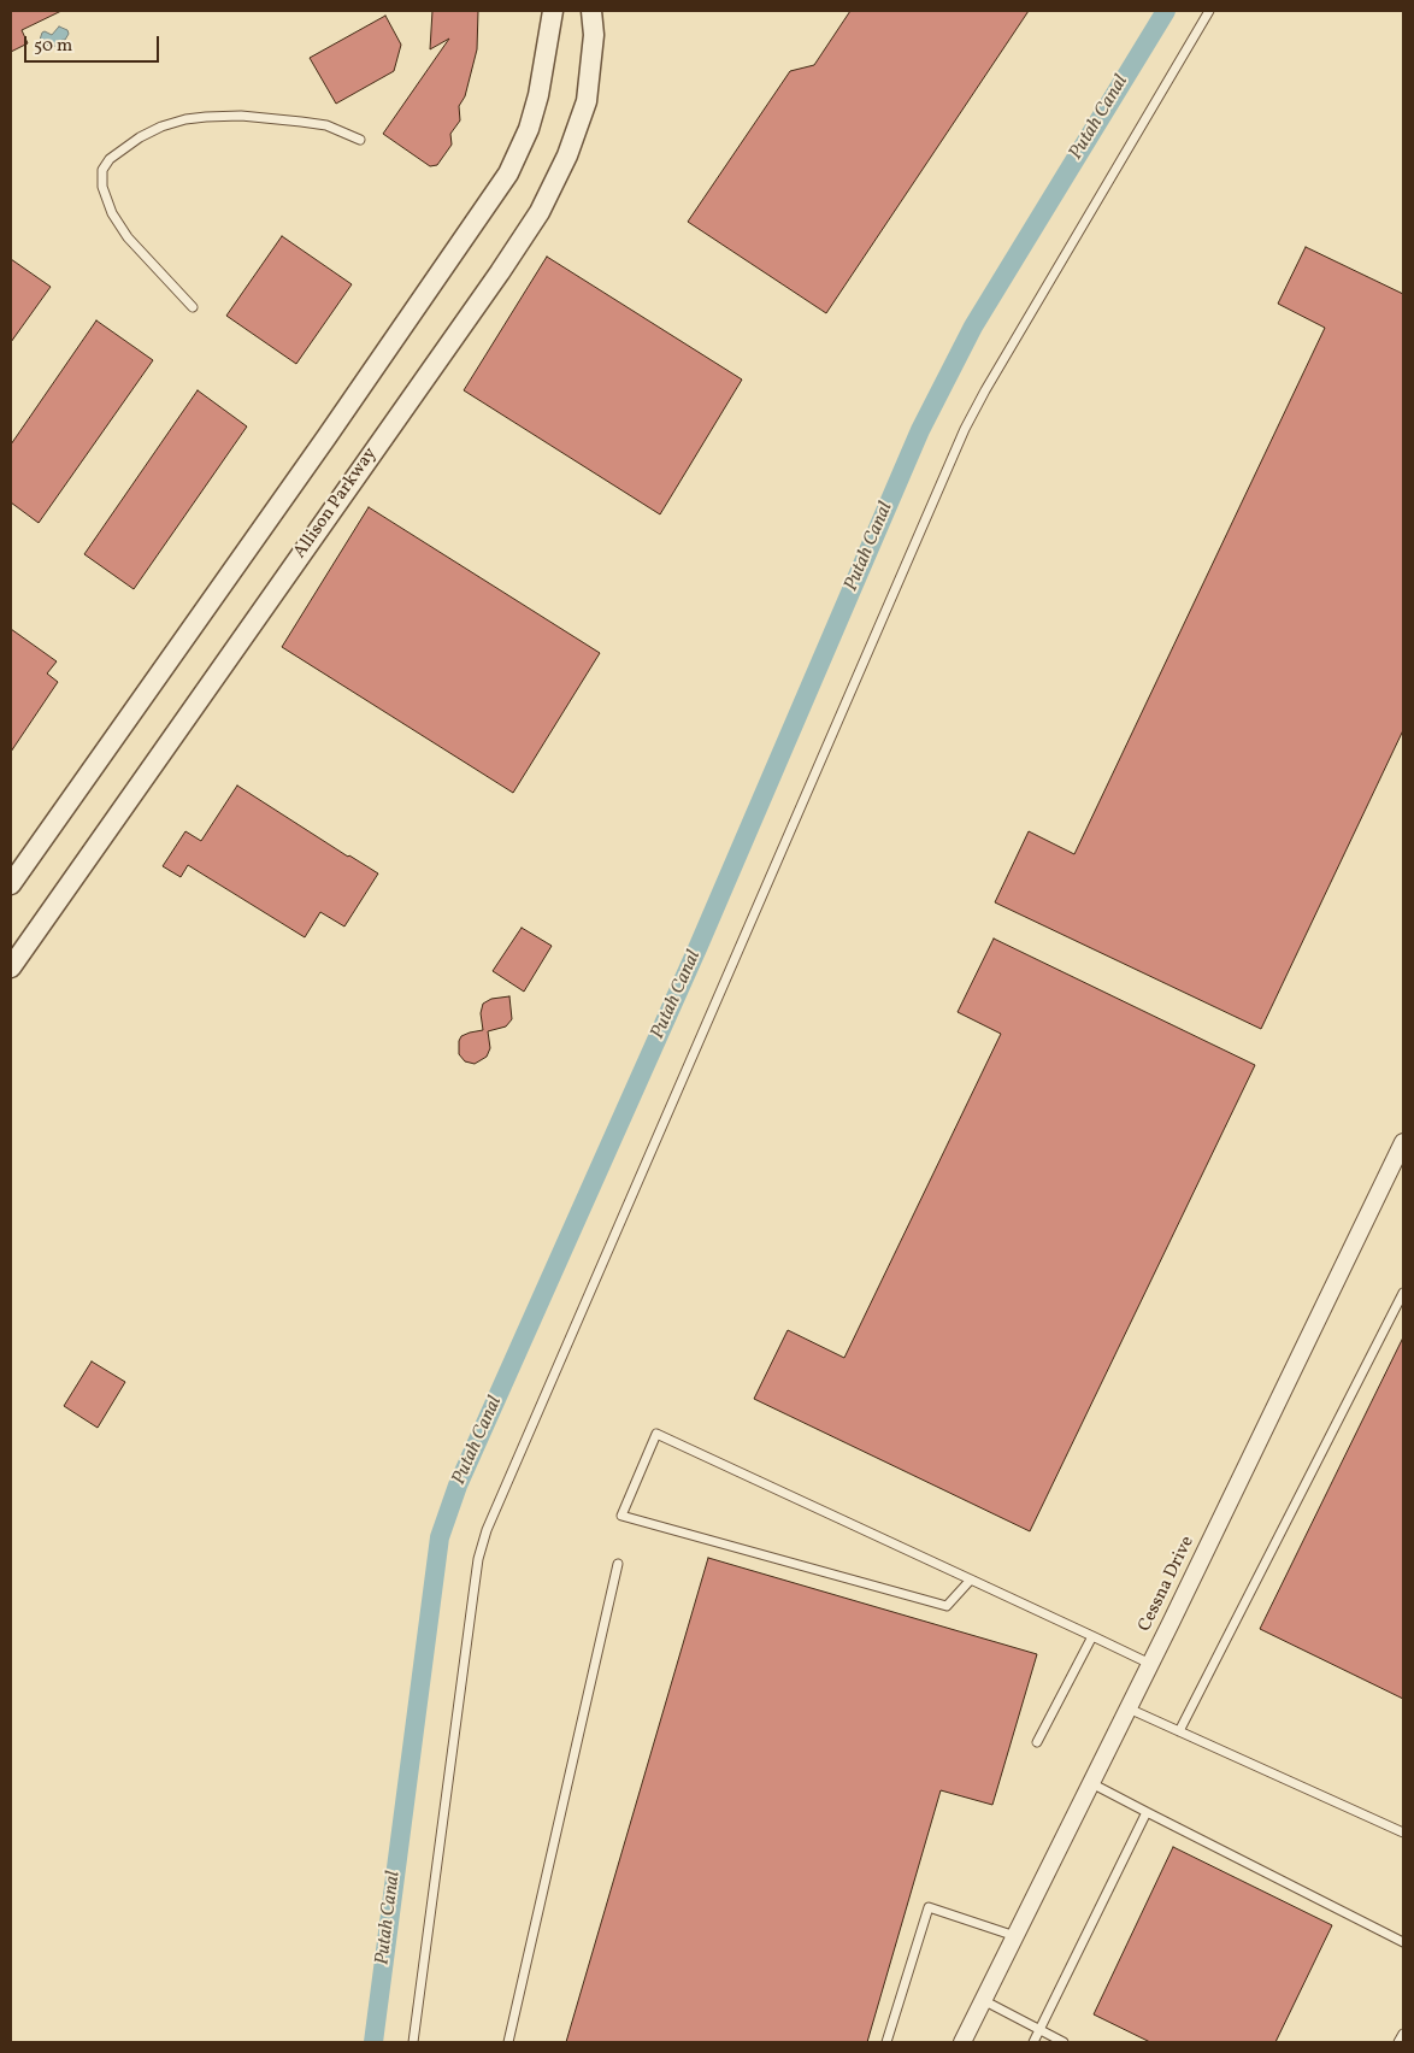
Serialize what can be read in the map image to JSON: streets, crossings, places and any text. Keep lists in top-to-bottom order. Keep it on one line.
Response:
{"streets":{"street":["Allison Parkway","Cessna Drive"]},"water":["Putah Canal"],"scale_bar":"50 m"}
